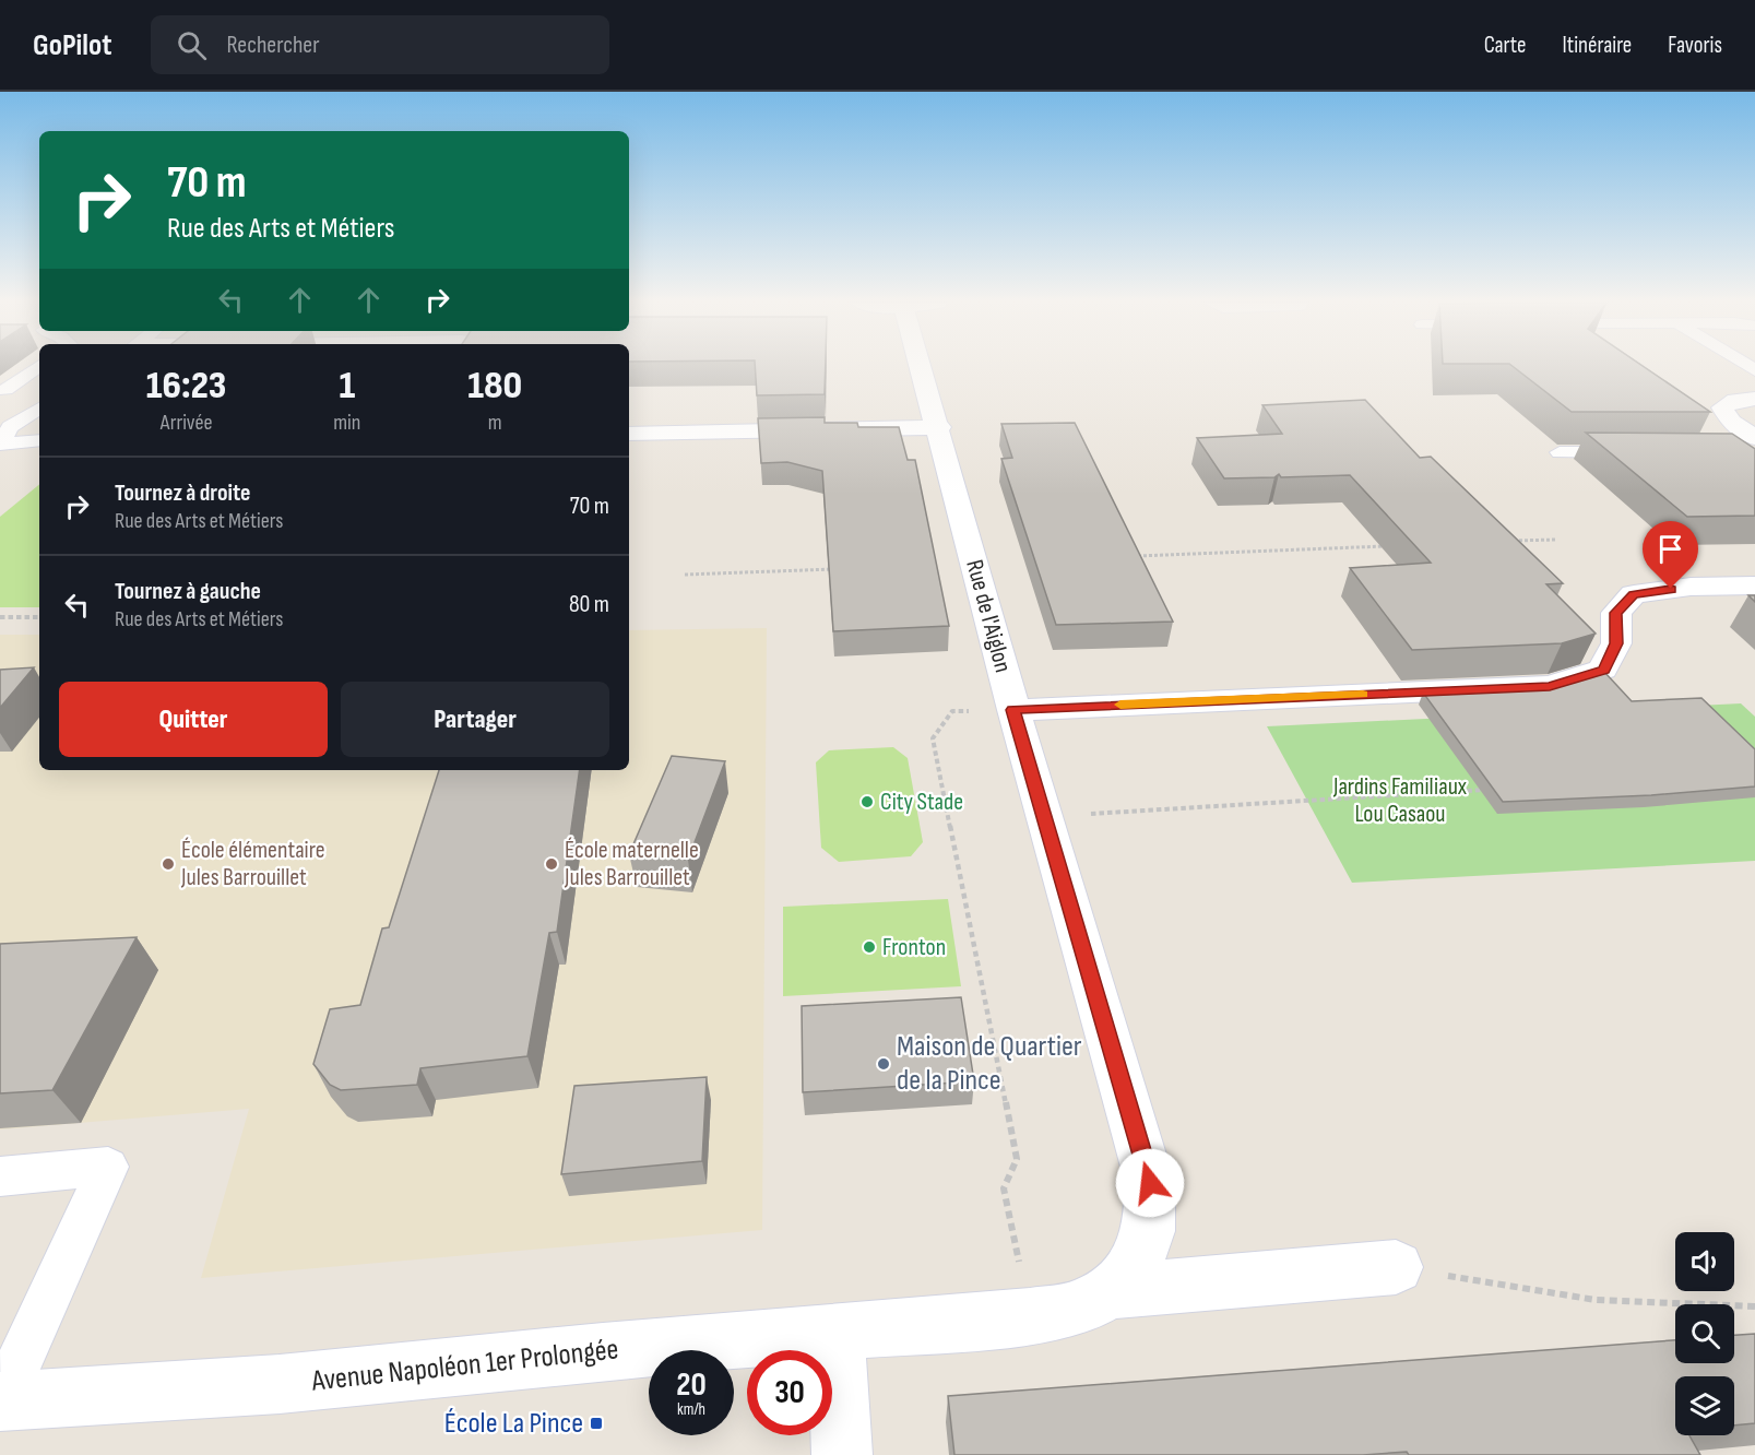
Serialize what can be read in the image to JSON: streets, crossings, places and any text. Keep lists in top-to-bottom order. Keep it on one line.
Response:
{"streets":{"street":["Rue de l'Aiglon","Avenue Napoléon 1er Prolongée"]},"crossings":[["Rue de l'Aiglon","Avenue Napoléon 1er Prolongée"]],"parks":["Jardins Familiaux Lou Casaou"],"places":{"other":["City Stade","École élémentaire Jules Barrouillet","École maternelle Jules Barrouillet","Fronton","Maison de Quartier de la Pince"],"transit":["École La Pince"]},"page":{"header":"GoPilot","search":"Rechercher","nav":["Carte","Itinéraire","Favoris"],"turn":["70 m","Rue des Arts et Métiers"],"eta":["16:23","Arrivée","1","min","180","m"],"list":[{"name":"Tournez à droite","note":"Rue des Arts et Métiers","value":"70 m"},{"name":"Tournez à gauche","note":"Rue des Arts et Métiers","value":"80 m"}],"buttons":["Quitter","Partager"],"speed":"20 km/h","limit":"30"}}
